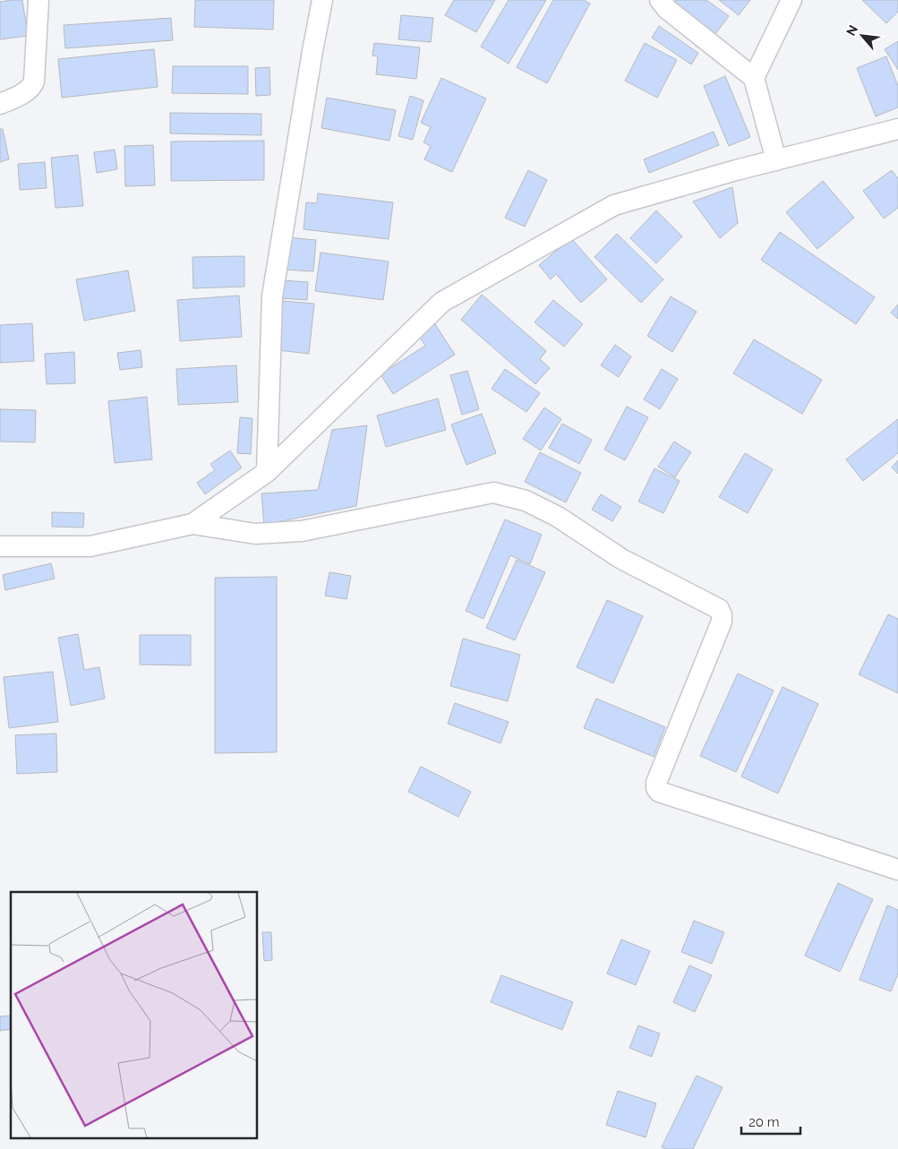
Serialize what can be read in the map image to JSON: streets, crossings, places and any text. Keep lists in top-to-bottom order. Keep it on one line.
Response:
{"scale_bar":"20 m","north":"top left"}
